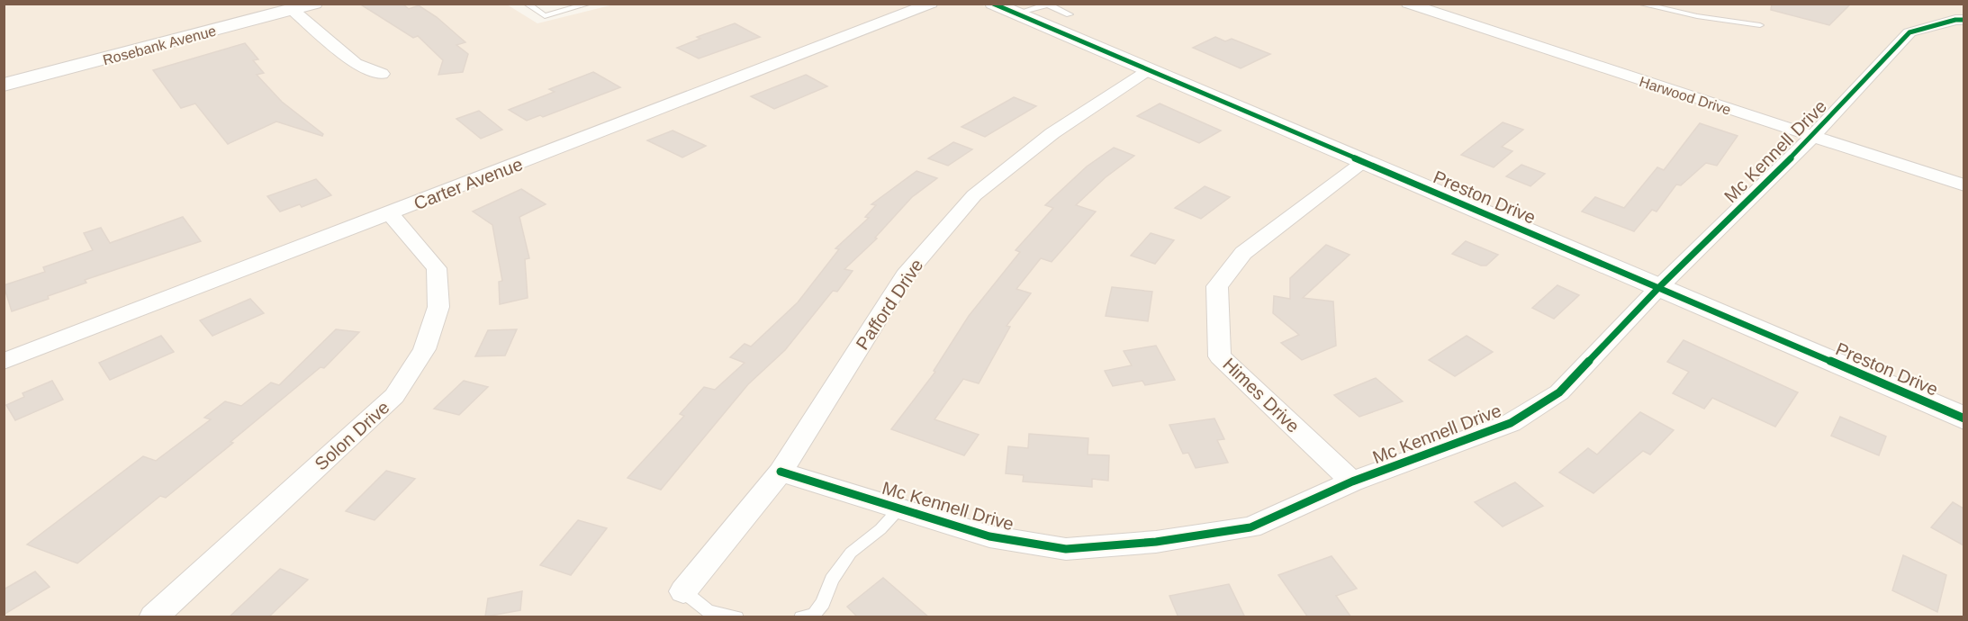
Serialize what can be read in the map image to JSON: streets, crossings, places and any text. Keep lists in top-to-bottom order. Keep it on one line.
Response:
{"streets":{"street":["Rosebank Avenue","Harwood Drive","Mc Kennell Drive","Carter Avenue","Preston Drive","Pafford Drive","Himes Drive","Solon Drive"]},"crossings":[["Harwood Drive","Mc Kennell Drive"],["Mc Kennell Drive","Preston Drive"],["Mc Kennell Drive","Pafford Drive"],["Mc Kennell Drive","Himes Drive"],["Carter Avenue","Solon Drive"],["Preston Drive","Pafford Drive"],["Preston Drive","Himes Drive"]]}
